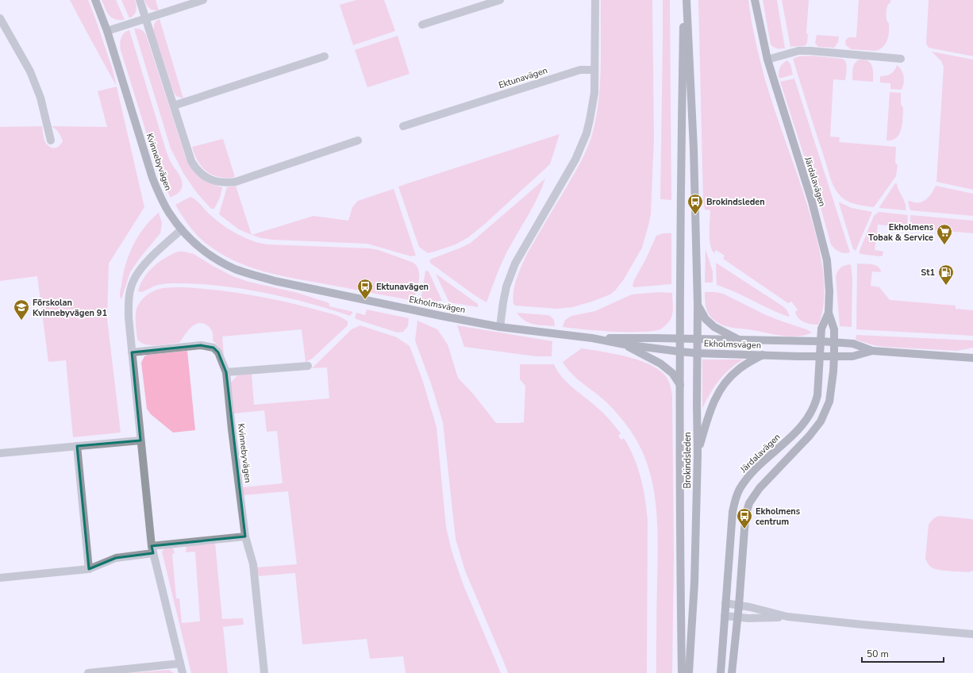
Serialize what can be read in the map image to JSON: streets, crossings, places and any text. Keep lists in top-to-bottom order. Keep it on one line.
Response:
{"streets":{"street":["Ektunavägen","Kvinnebyvägen","Järdalavägen","Ekholmsvägen","Brokindsleden"]},"crossings":[["Kvinnebyvägen","Ekholmsvägen"],["Järdalavägen","Ekholmsvägen"],["Ekholmsvägen","Brokindsleden"]],"places":{"bus stop":["Brokindsleden","Ektunavägen","Ekholmens centrum"],"supermarket":["Ekholmens Tobak & Service"],"fuel station":["St1"],"school or university":["Förskolan Kvinnebyvägen 91"]},"scale_bar":"50 m"}
